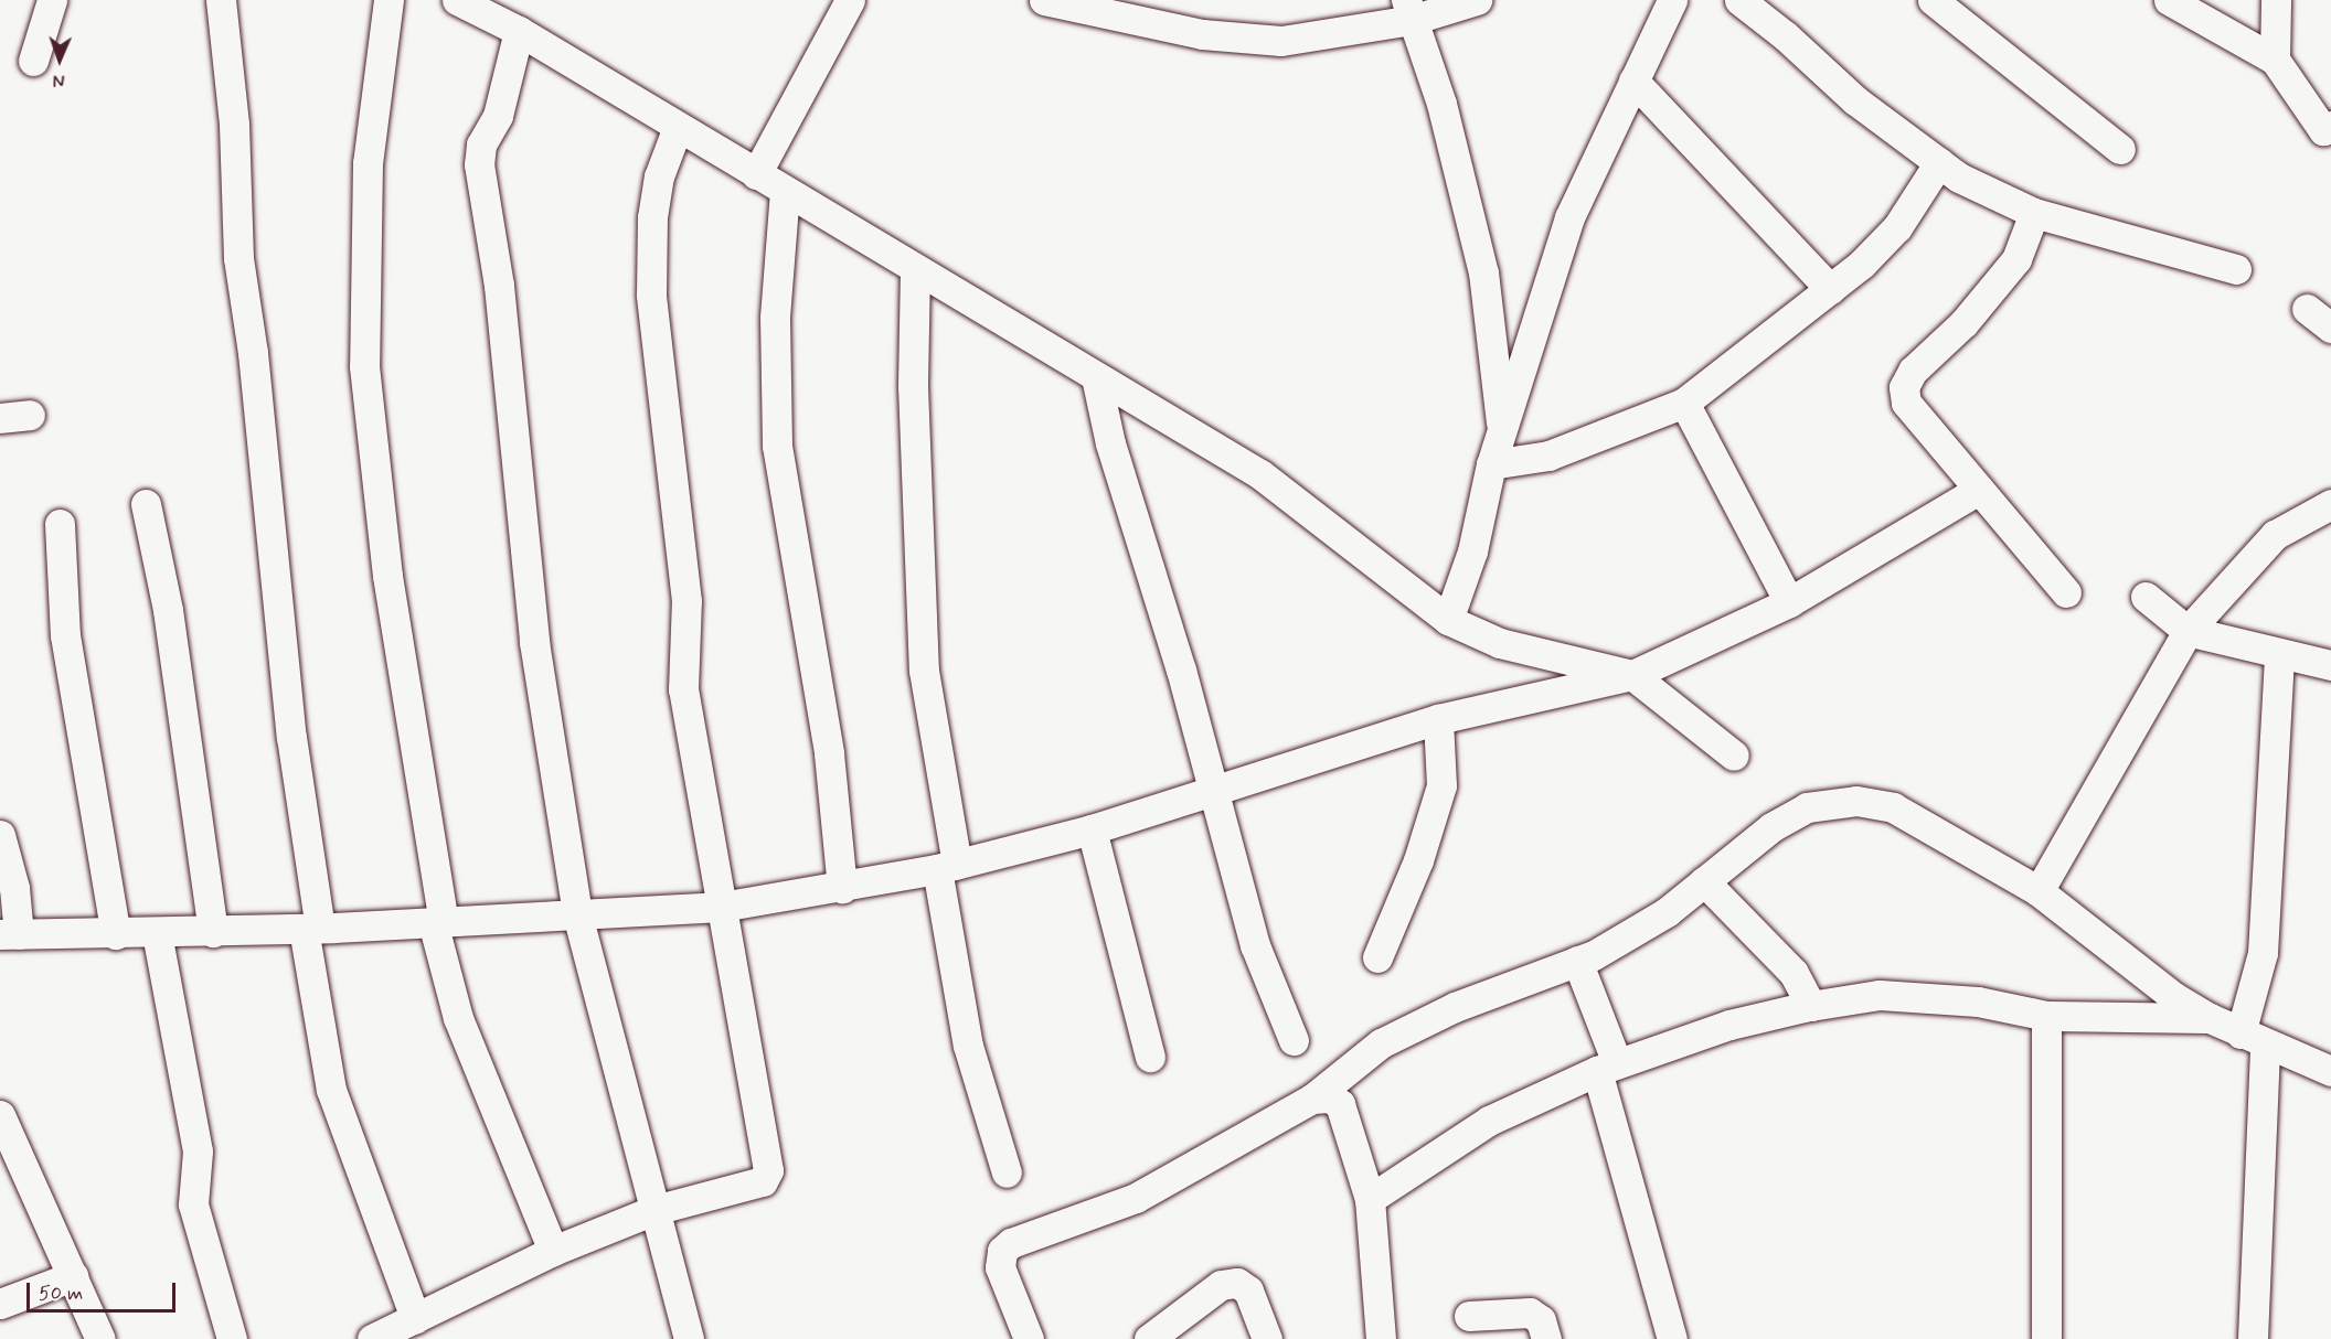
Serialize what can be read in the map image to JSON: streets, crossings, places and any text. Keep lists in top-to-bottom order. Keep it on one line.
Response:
{"scale_bar":"50 m","north":"bottom"}
